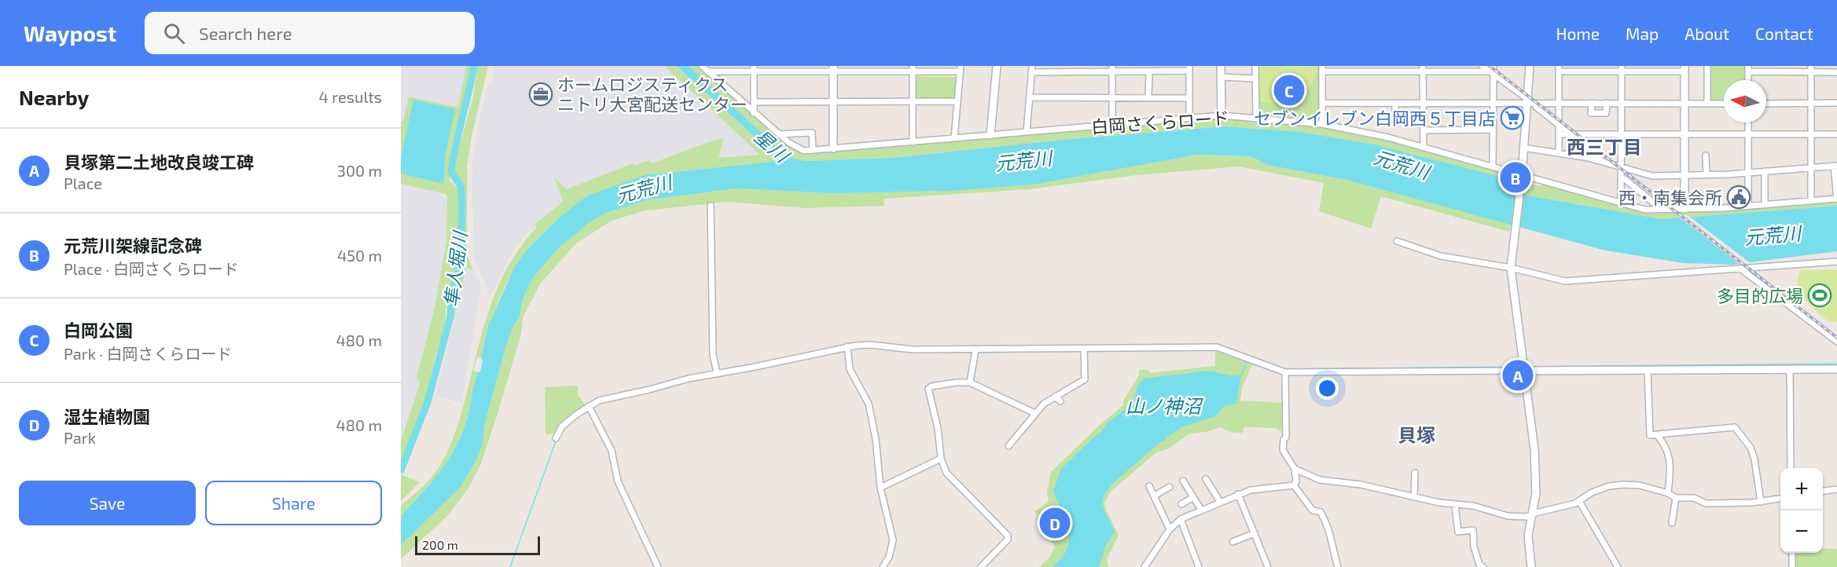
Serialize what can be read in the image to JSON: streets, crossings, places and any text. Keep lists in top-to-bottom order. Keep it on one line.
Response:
{"streets":{"street":["白岡さくらロード"]},"districts":["西三丁目","貝塚"],"water":["星川","元荒川","隼人堀川","山ノ神沼"],"places":{"office":["ホームロジスティクス ニトリ大宮配送センター"],"supermarket":["セブンイレブン白岡西５丁目店"],"public building":["西・南集会所"],"sports":["多目的広場"]},"scale_bar":"200 m","north":"left","page":{"header":"Waypost","search":"Search here","nav":["Home","Map","About","Contact"],"heading":["Nearby","4 results"],"pins":["C","B","A","D"],"list":[{"mark":"A","name":"貝塚第二土地改良竣工碑","note":"Place","value":"300 m"},{"mark":"B","name":"元荒川架線記念碑","note":"Place · 白岡さくらロード","value":"450 m"},{"mark":"C","name":"白岡公園","note":"Park · 白岡さくらロード","value":"480 m"},{"mark":"D","name":"湿生植物園","note":"Park","value":"480 m"}],"buttons":["Save","Share"],"map_buttons":["+","−"],"scale":"200 m"}}
